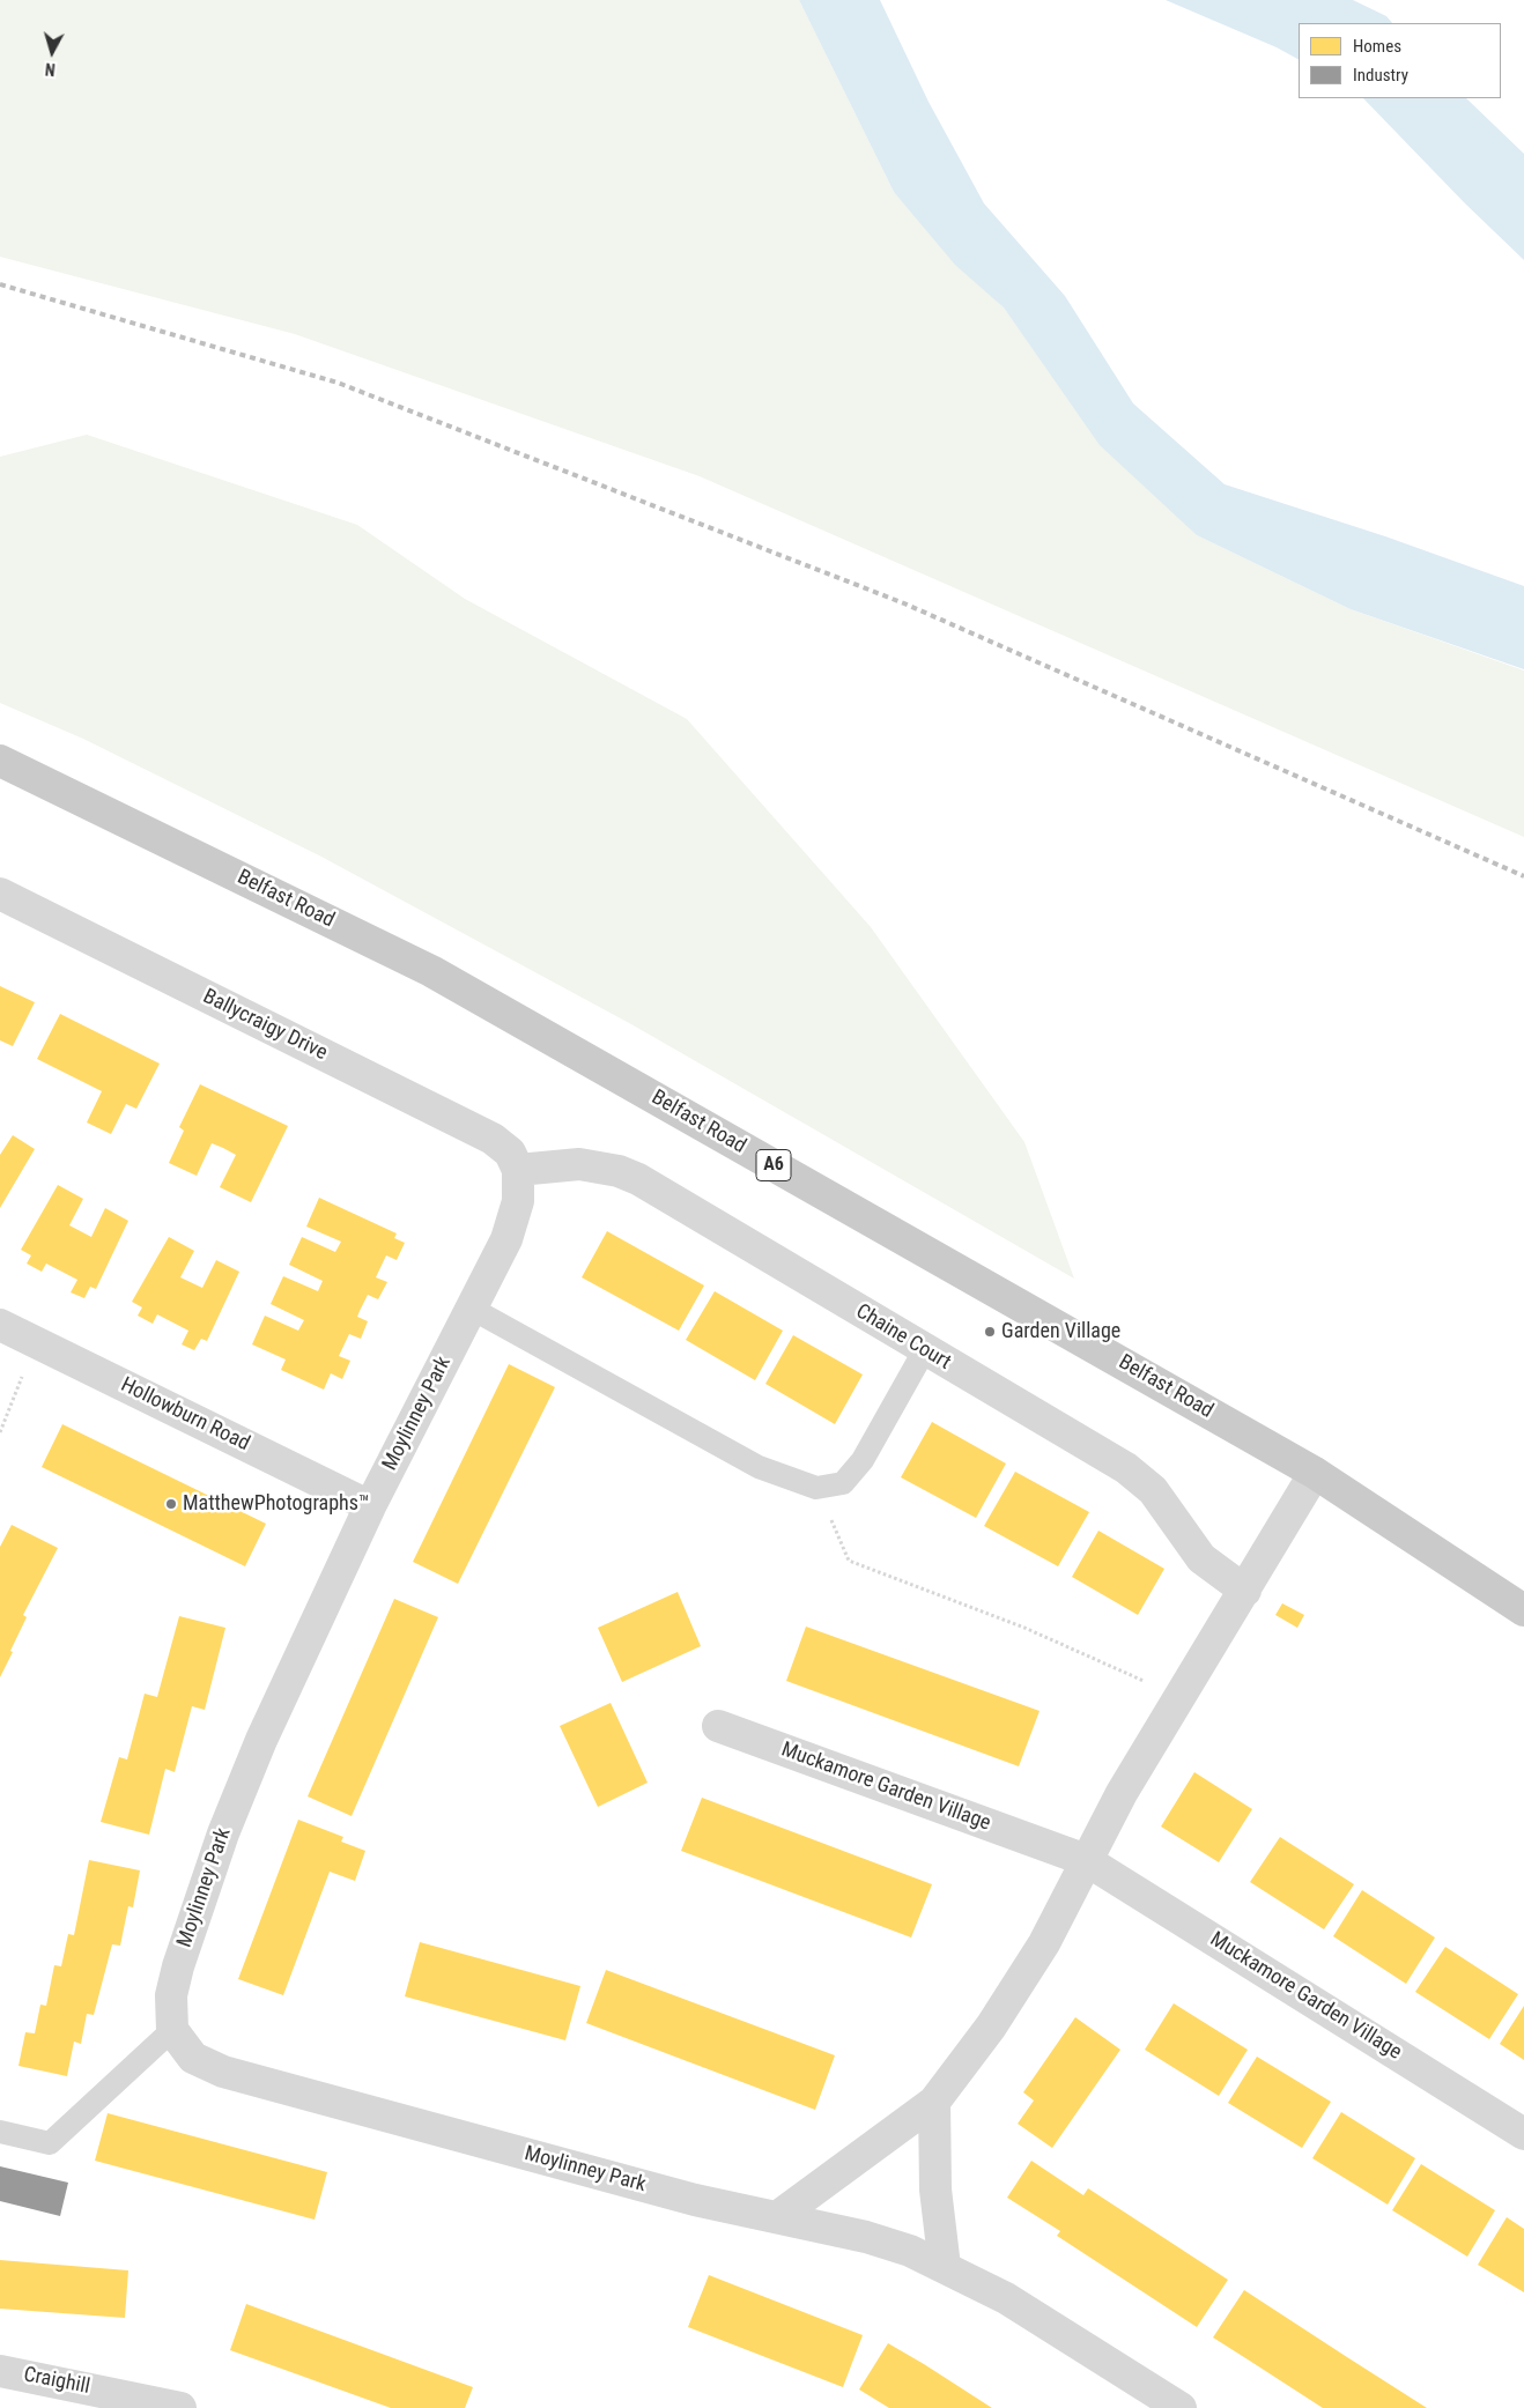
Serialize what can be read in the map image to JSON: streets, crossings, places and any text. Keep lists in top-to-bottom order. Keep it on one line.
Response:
{"streets":{"main road":["Belfast Road","A6"],"street":["Ballycraigy Drive","Chaine Court","Moylinney Park","Hollowburn Road","Muckamore Garden Village","Craighill"]},"crossings":[["Ballycraigy Drive","Chaine Court"],["Ballycraigy Drive","Moylinney Park"],["Chaine Court","Moylinney Park"],["Moylinney Park","Hollowburn Road"]],"places":["Garden Village","MatthewPhotographs™"],"legend":["Homes","Industry"],"north":"bottom"}
